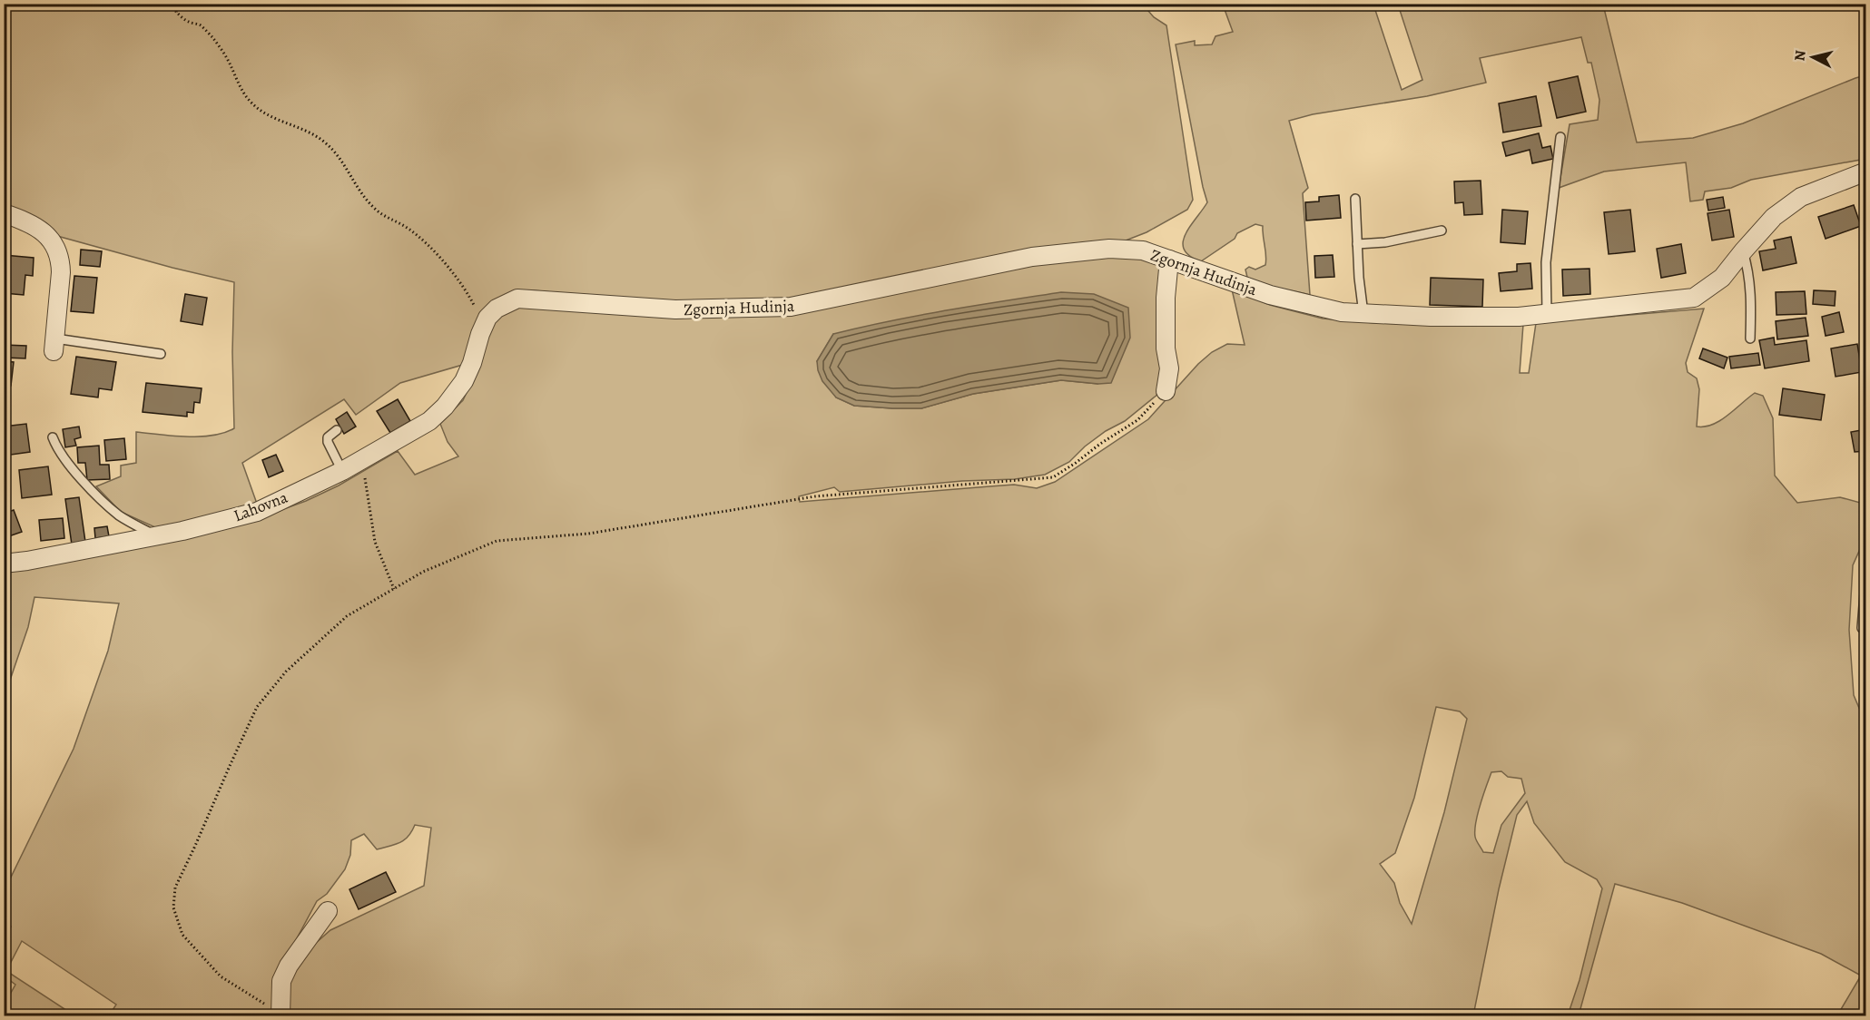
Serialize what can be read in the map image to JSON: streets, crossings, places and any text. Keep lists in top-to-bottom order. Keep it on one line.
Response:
{"streets":{"street":["Zgornja Hudinja","Lahovna"]},"crossings":[["Zgornja Hudinja","Lahovna"]],"north":"left"}
